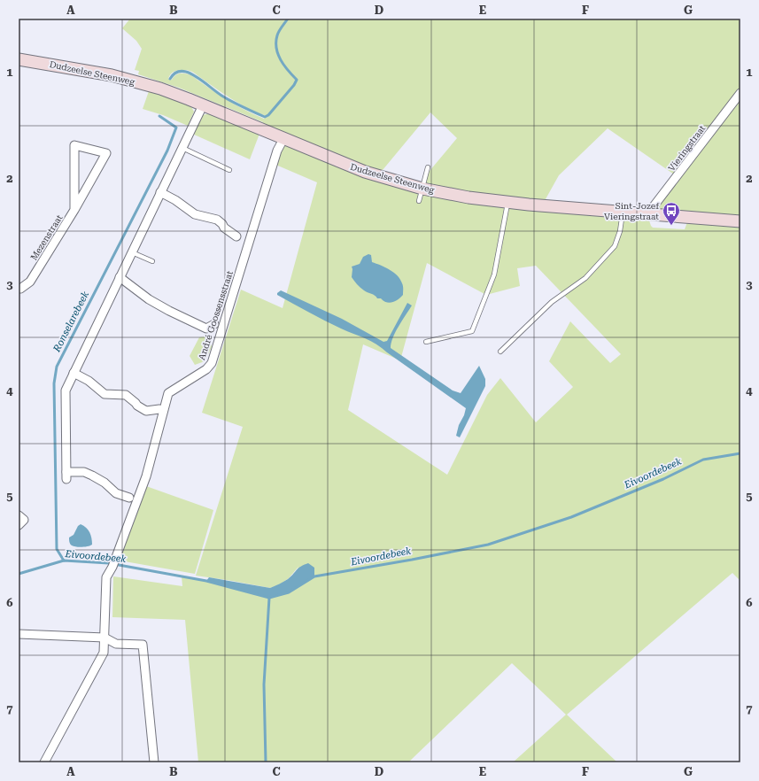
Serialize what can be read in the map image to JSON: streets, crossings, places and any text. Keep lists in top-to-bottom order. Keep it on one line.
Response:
{"streets":{"main road":["Dudzeelse Steenweg"],"street":["Vieringstraat","Mezenstraat","André Goossensstraat"]},"crossings":[["Dudzeelse Steenweg","Vieringstraat"],["Dudzeelse Steenweg","André Goossensstraat"]],"water":["Ronselarebeek","Eivoordebeek"],"places":{"bus stop":["Sint-Jozef Vieringstraat"]},"grid":{"columns":["A","B","C","D","E","F","G"],"rows":["1","2","3","4","5","6","7"]}}
